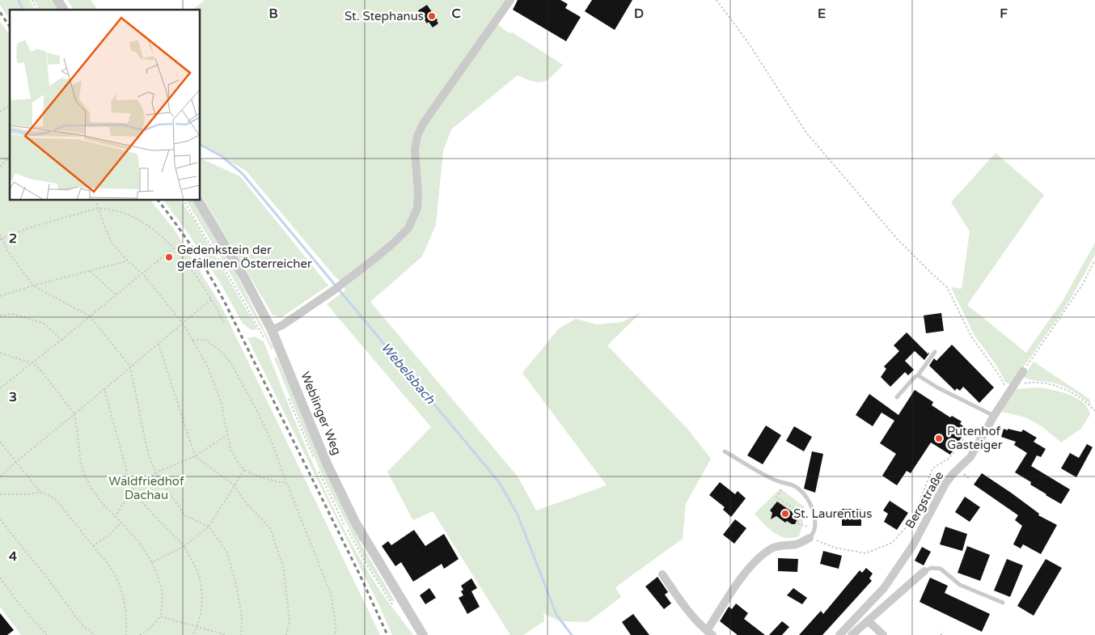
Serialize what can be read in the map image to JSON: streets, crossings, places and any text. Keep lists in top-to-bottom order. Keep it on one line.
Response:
{"streets":{"street":["Weblinger Weg","Bergstraße"]},"water":["Webelsbach"],"parks":["Waldfriedhof Dachau"],"places":["St. Stephanus","Gedenkstein der gefallenen Österreicher","Putenhof Gasteiger","St. Laurentius"],"grid":{"columns":["B","C","D","E","F"],"rows":["2","3","4"]}}
